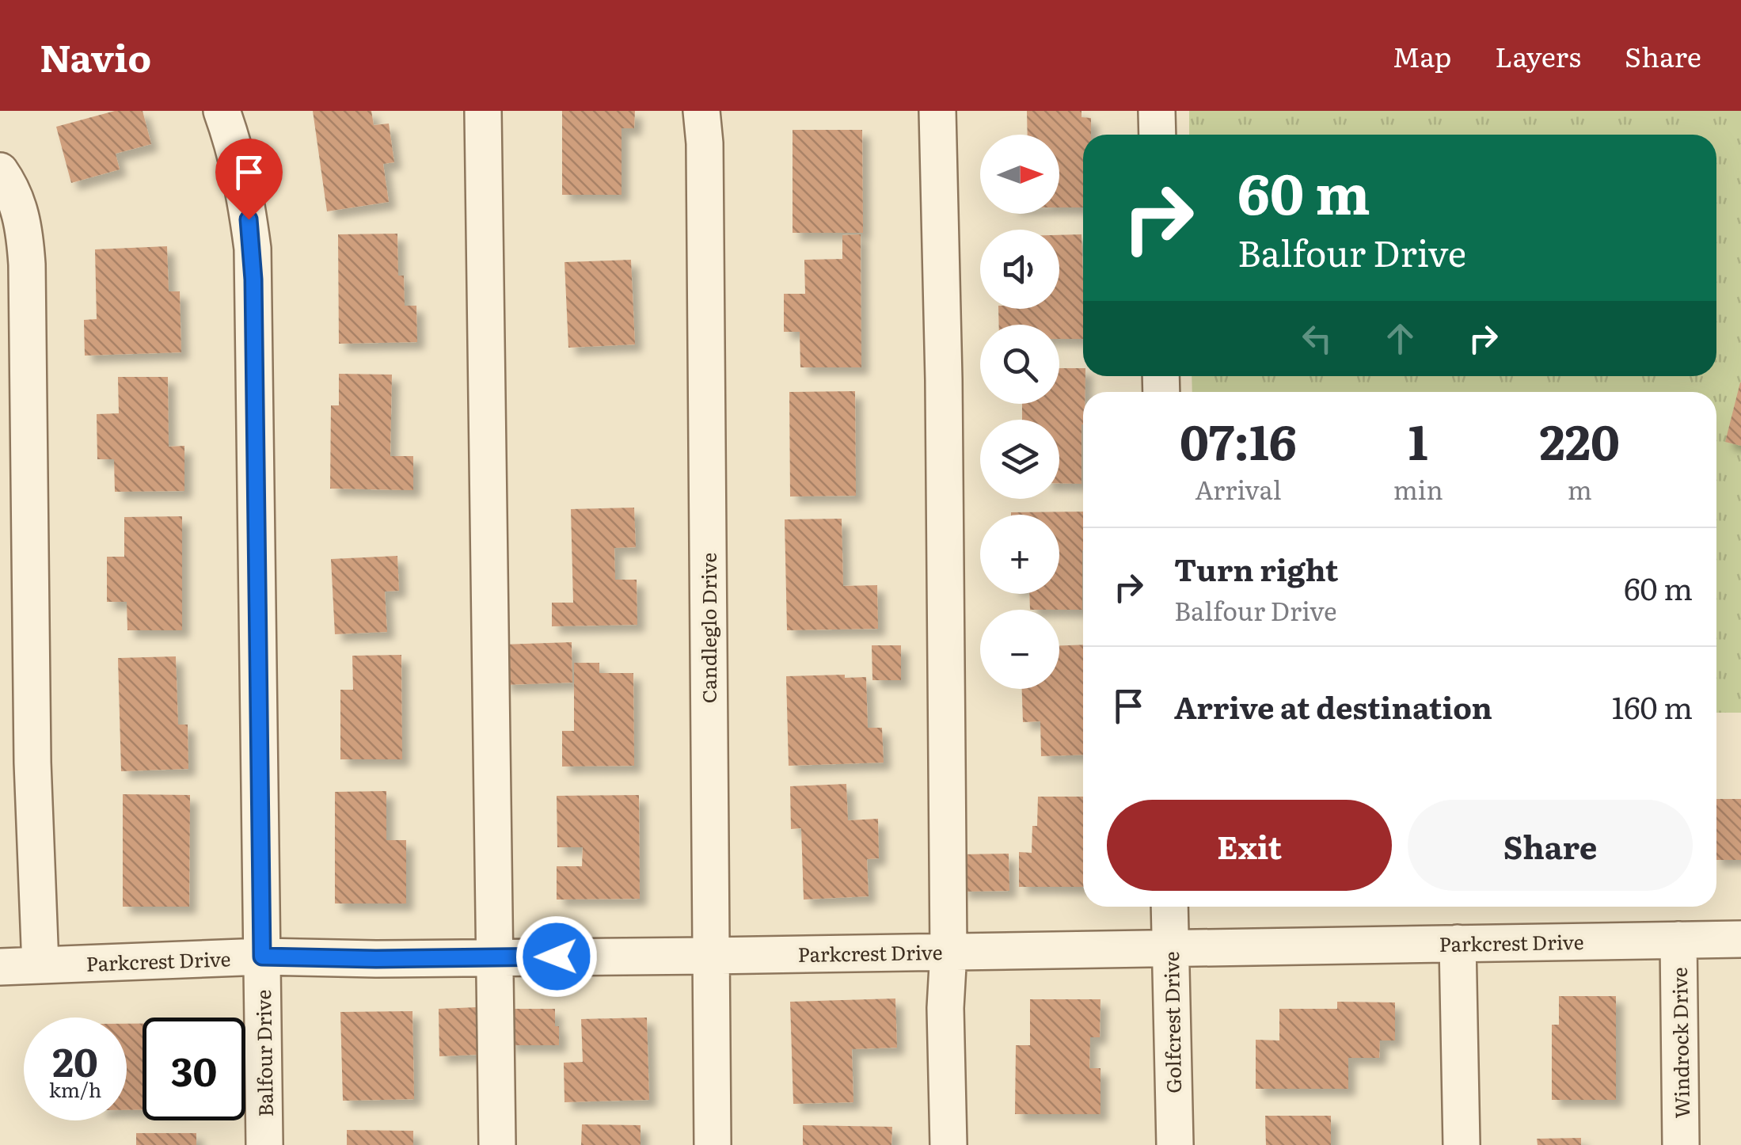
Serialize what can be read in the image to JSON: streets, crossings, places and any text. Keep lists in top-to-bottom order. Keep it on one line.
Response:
{"streets":{"street":["Candleglo Drive","Parkcrest Drive","Golfcrest Drive","Windrock Drive","Balfour Drive"]},"crossings":[["Candleglo Drive","Parkcrest Drive"],["Parkcrest Drive","Golfcrest Drive"],["Parkcrest Drive","Windrock Drive"],["Parkcrest Drive","Balfour Drive"]],"north":"right","page":{"header":"Navio","nav":["Map","Layers","Share"],"map_buttons":["+","−"],"turn":["60 m","Balfour Drive"],"eta":["07:16","Arrival","1","min","220","m"],"list":[{"name":"Turn right","note":"Balfour Drive","value":"60 m"},{"name":"Arrive at destination","value":"160 m"}],"buttons":["Exit","Share"],"speed":"20 km/h","limit":"30"}}
